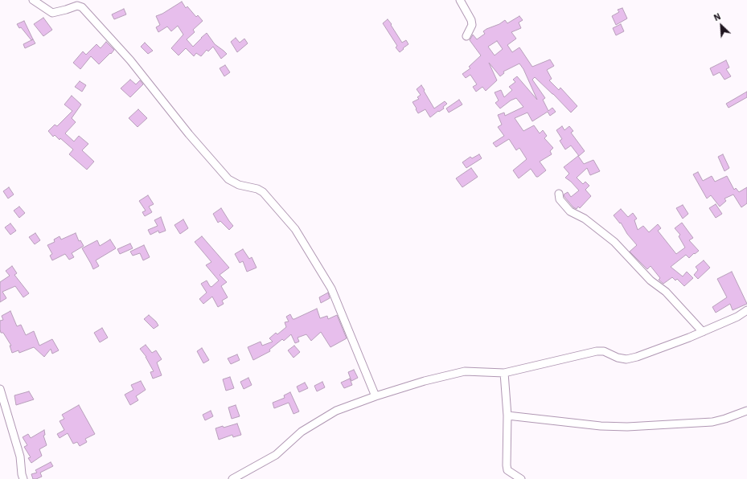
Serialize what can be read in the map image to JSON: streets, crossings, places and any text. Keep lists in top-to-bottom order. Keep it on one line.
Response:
{"north":"top left"}
